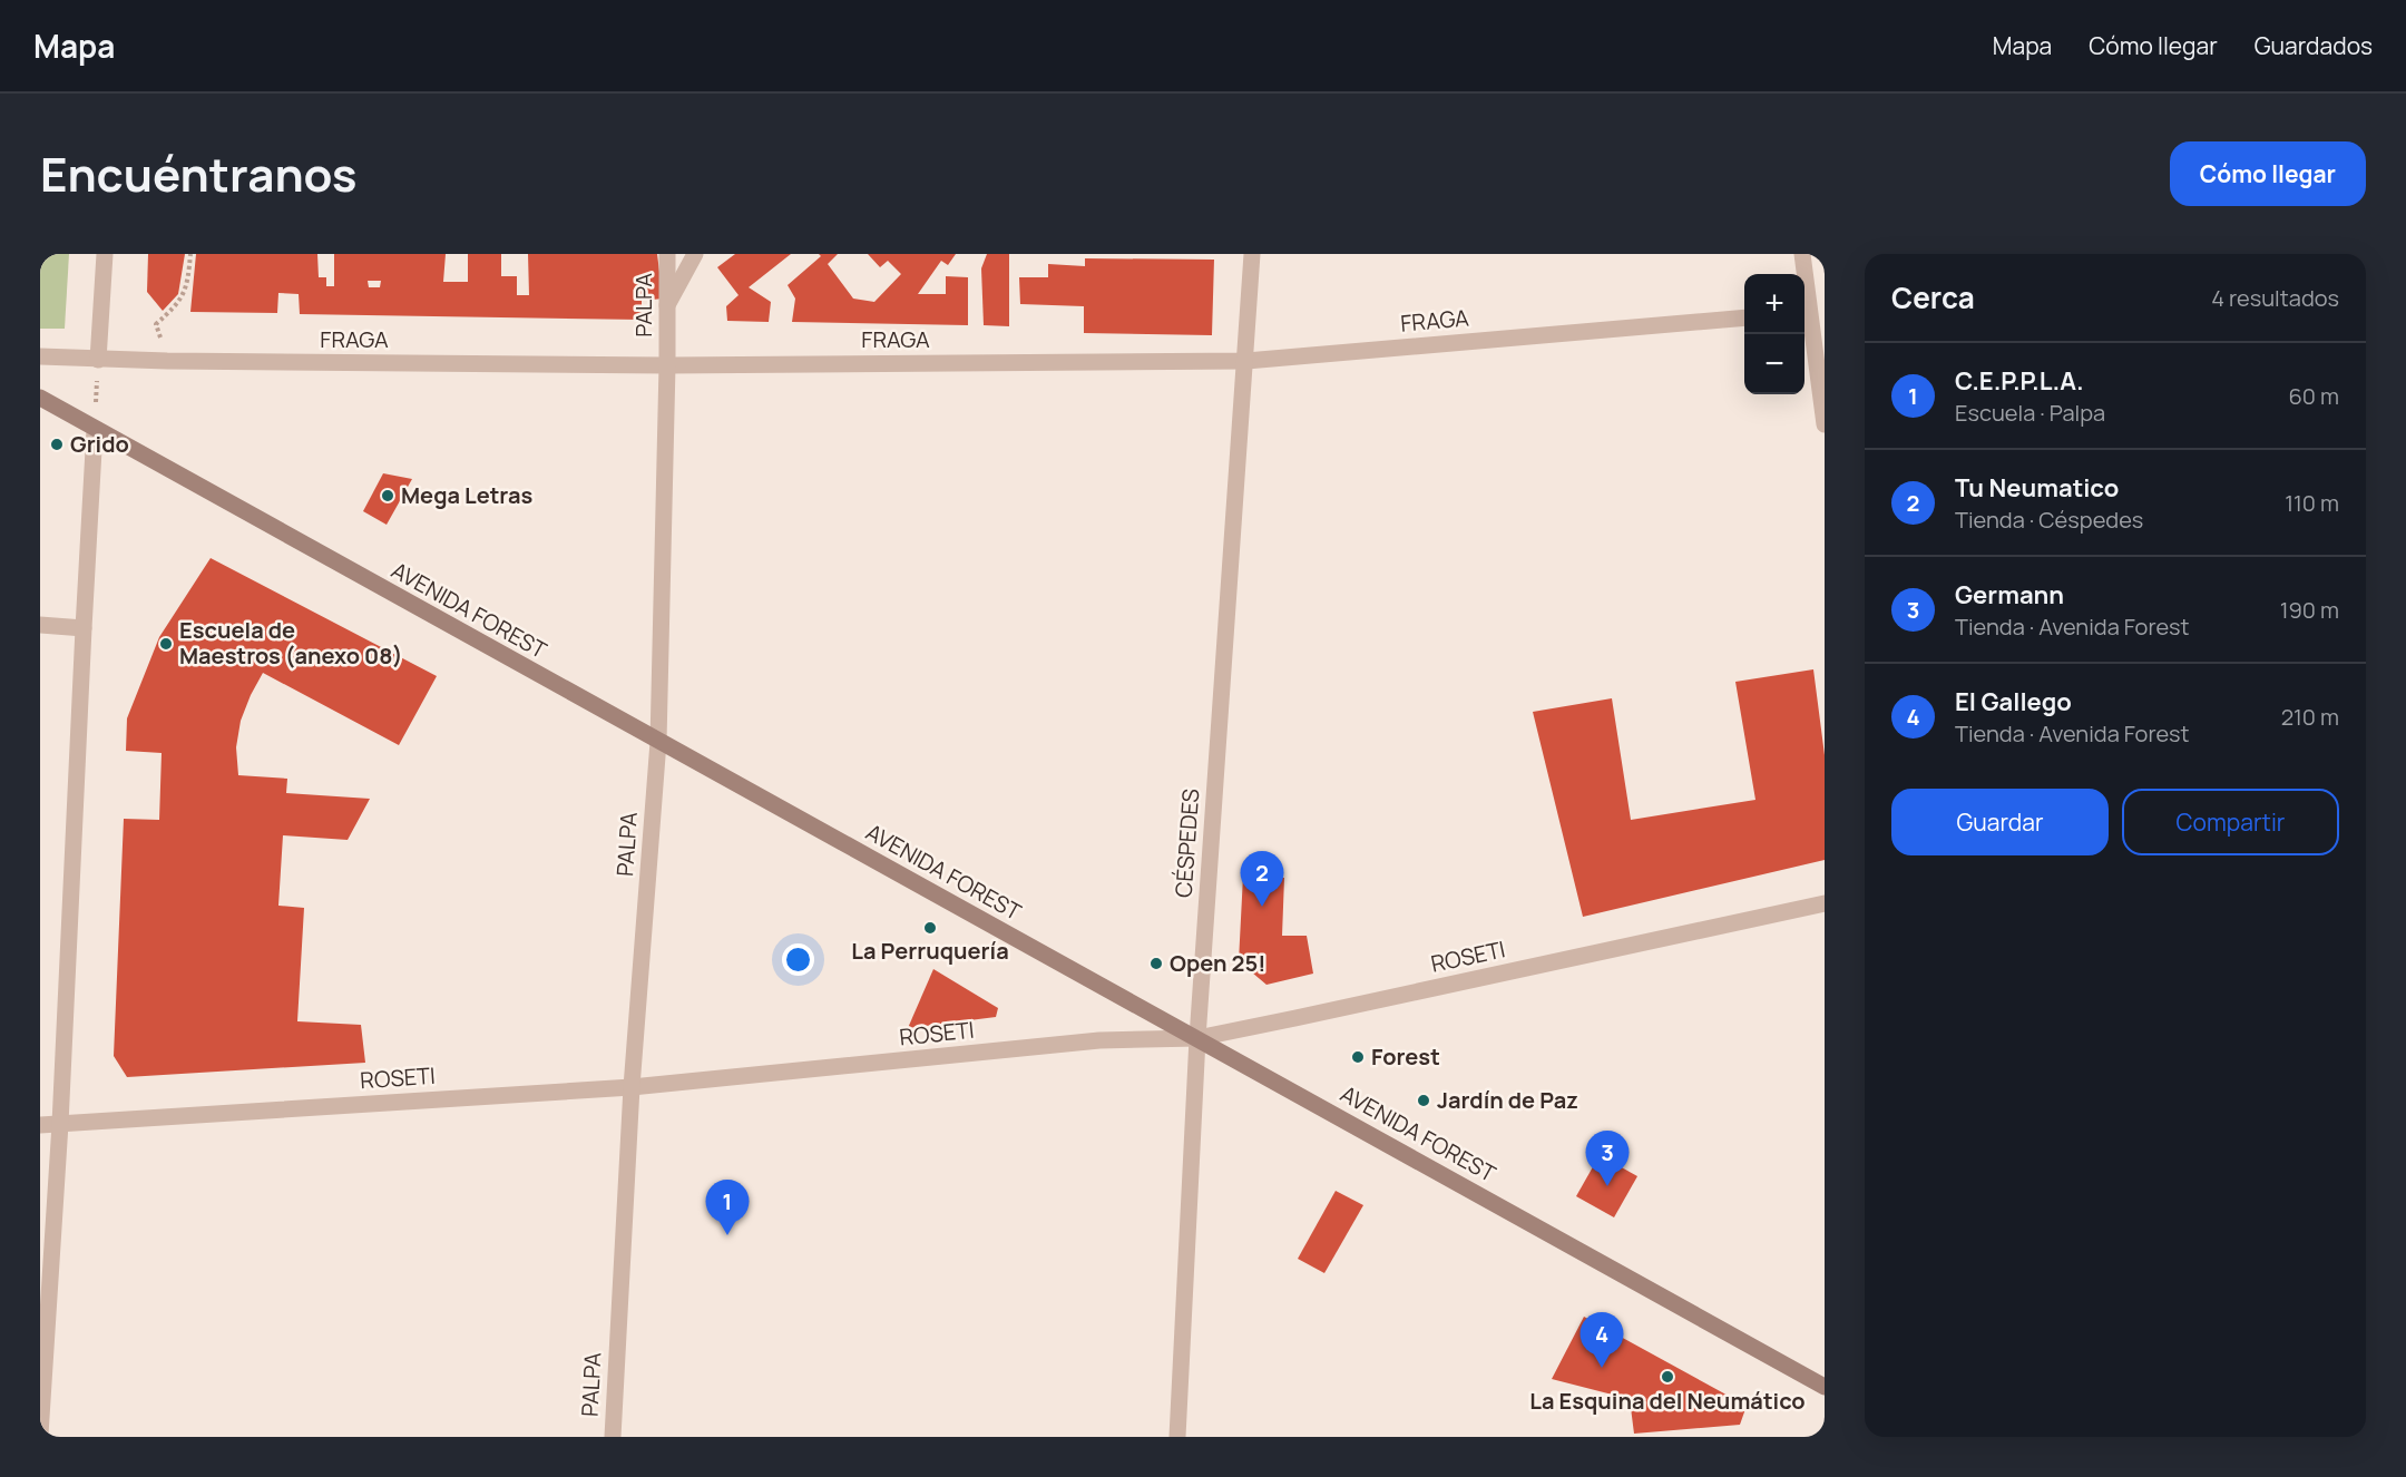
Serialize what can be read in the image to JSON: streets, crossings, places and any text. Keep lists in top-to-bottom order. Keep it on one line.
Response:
{"streets":{"main road":["AVENIDA FOREST"],"street":["PALPA","FRAGA","CÉSPEDES","ROSETI"]},"crossings":[["PALPA","FRAGA"],["PALPA","AVENIDA FOREST"],["PALPA","ROSETI"],["FRAGA","CÉSPEDES"],["AVENIDA FOREST","CÉSPEDES"],["AVENIDA FOREST","ROSETI"],["CÉSPEDES","ROSETI"]],"places":["Grido","Mega Letras","Escuela de Maestros (anexo 08)","La Perruquería","Open 25!","Forest","Jardín de Paz","La Esquina del Neumático"],"page":{"header":"Mapa","nav":["Mapa","Cómo llegar","Guardados"],"title":"Encuéntranos","buttons":["Cómo llegar",["Guardar","Compartir"]],"heading":["Cerca","4 resultados"],"map_buttons":["+","−"],"list":[{"mark":"1","name":"C.E.P.P.L.A.","note":"Escuela · Palpa","value":"60 m"},{"mark":"2","name":"Tu Neumatico","note":"Tienda · Céspedes","value":"110 m"},{"mark":"3","name":"Germann","note":"Tienda · Avenida Forest","value":"190 m"},{"mark":"4","name":"El Gallego","note":"Tienda · Avenida Forest","value":"210 m"}],"pins":["2","3","1","4"]}}
